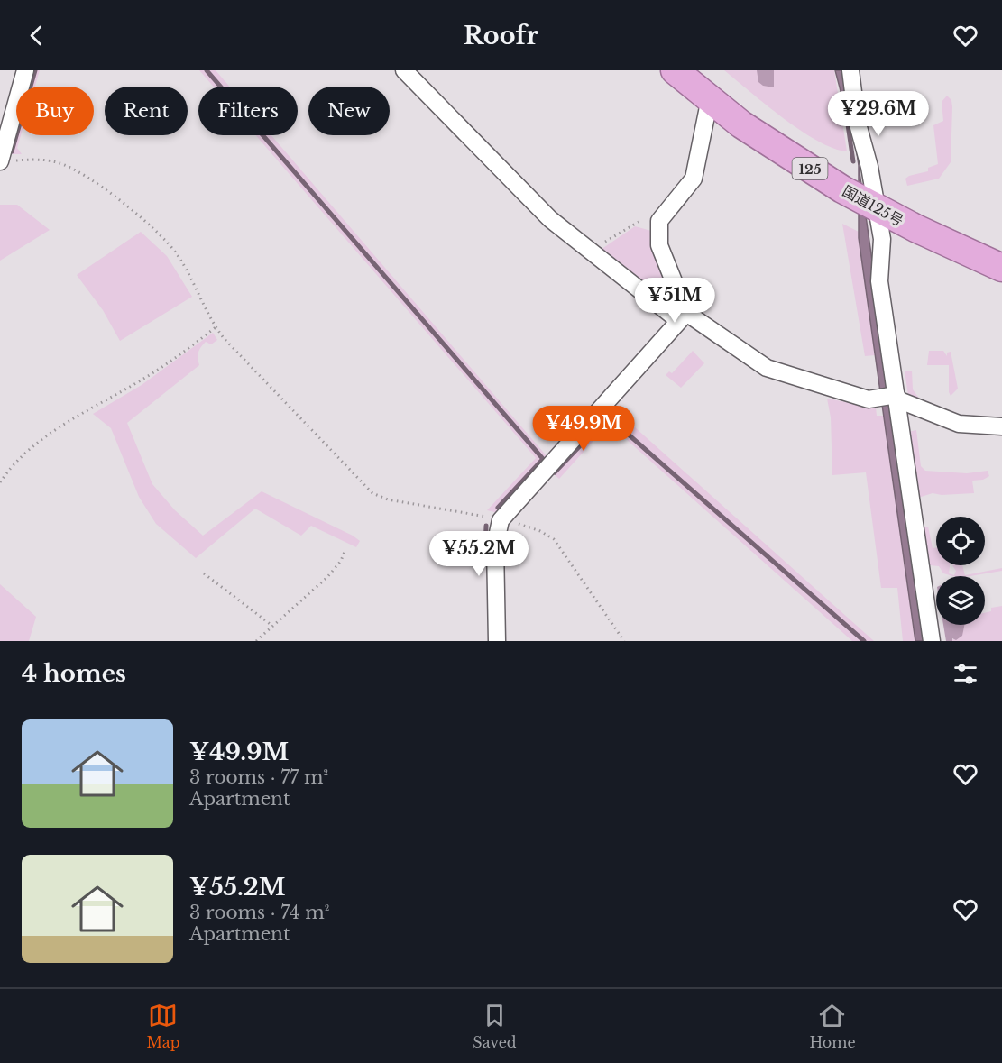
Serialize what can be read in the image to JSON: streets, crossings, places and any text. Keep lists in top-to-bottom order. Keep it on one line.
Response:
{"streets":{"highway":["125","国道125号"]},"page":{"header":"Roofr","chip":["Buy","Rent","Filters","New"],"price":["¥29.6M","¥51M","¥49.9M","¥55.2M"],"heading":"4 homes","list":[{"name":"¥49.9M","note":"3 rooms · 77 m² · Apartment"},{"name":"¥55.2M","note":"3 rooms · 74 m² · Apartment"}],"tabs":["Map","Saved","Home"]}}
